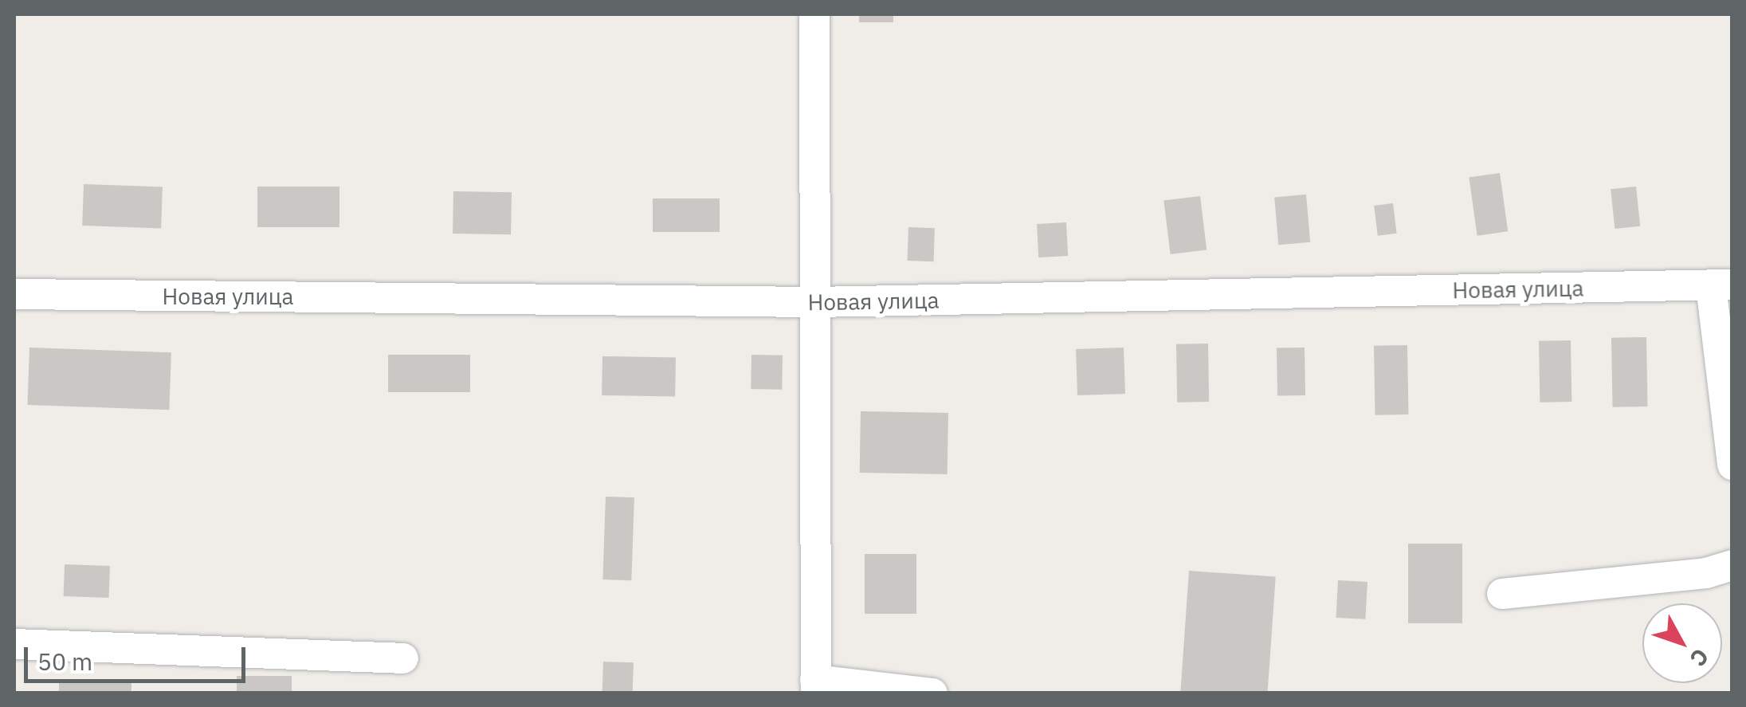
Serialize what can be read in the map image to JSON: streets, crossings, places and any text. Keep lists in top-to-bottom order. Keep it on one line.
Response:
{"streets":{"street":["Новая улица"]},"scale_bar":"50 m","north":"bottom right"}
